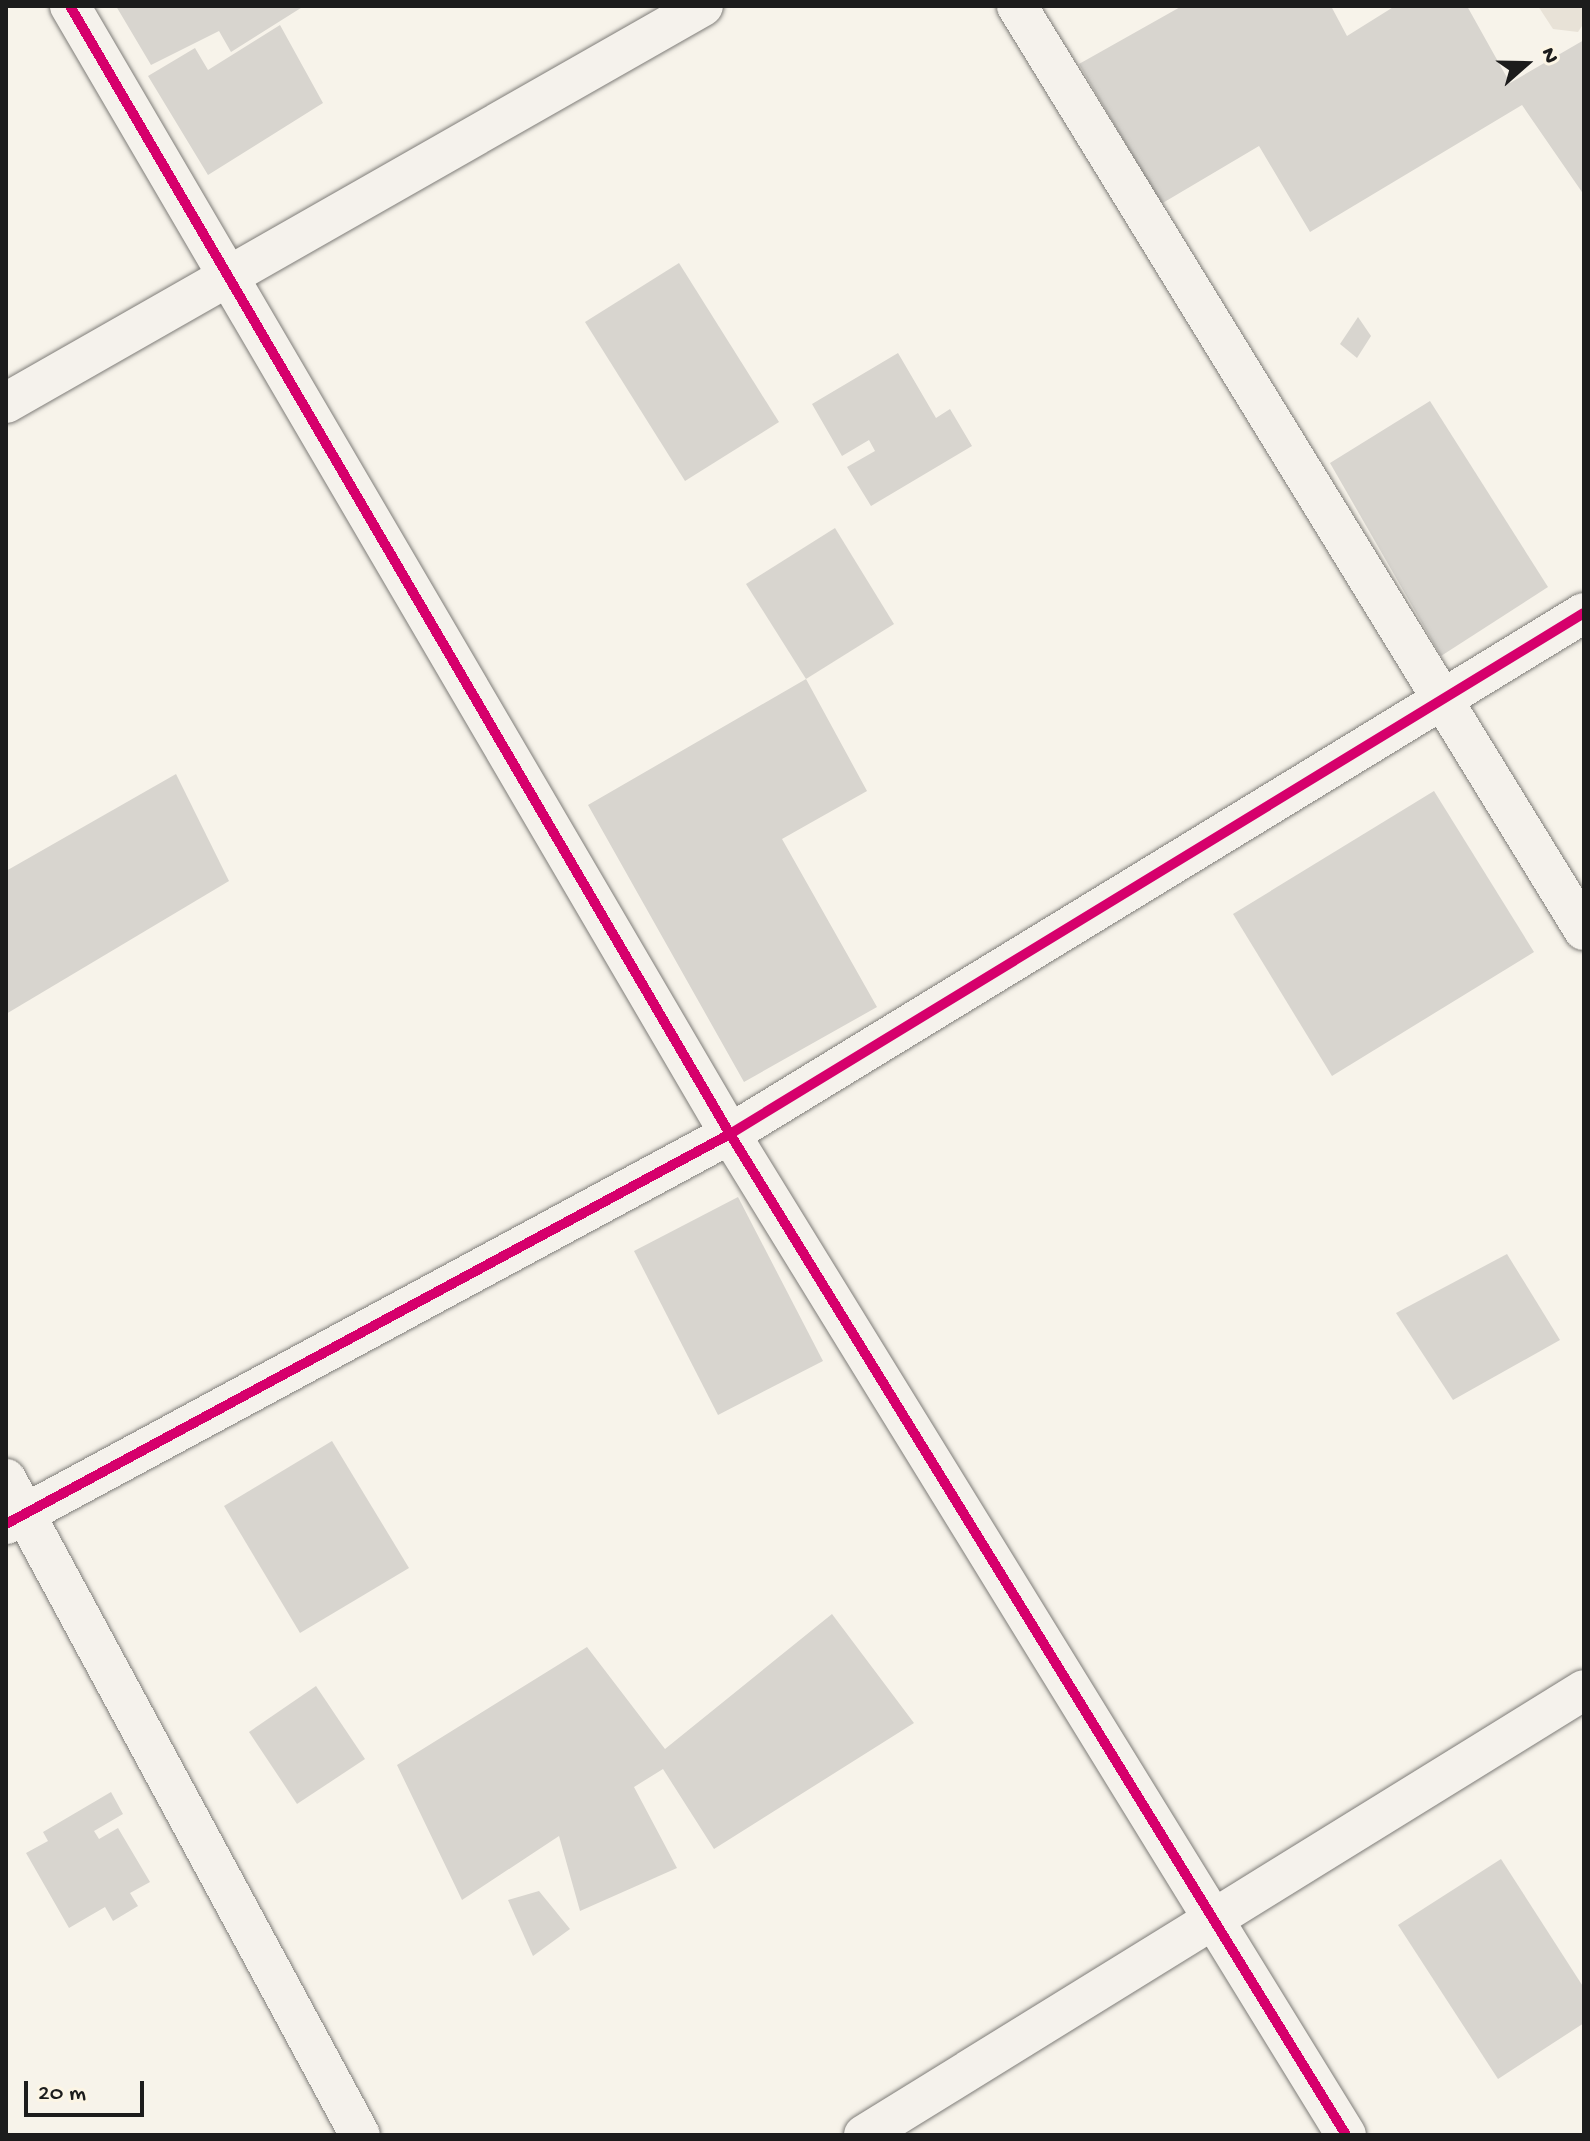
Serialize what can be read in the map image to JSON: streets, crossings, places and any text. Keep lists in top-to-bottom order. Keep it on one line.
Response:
{"scale_bar":"20 m","north":"right"}
